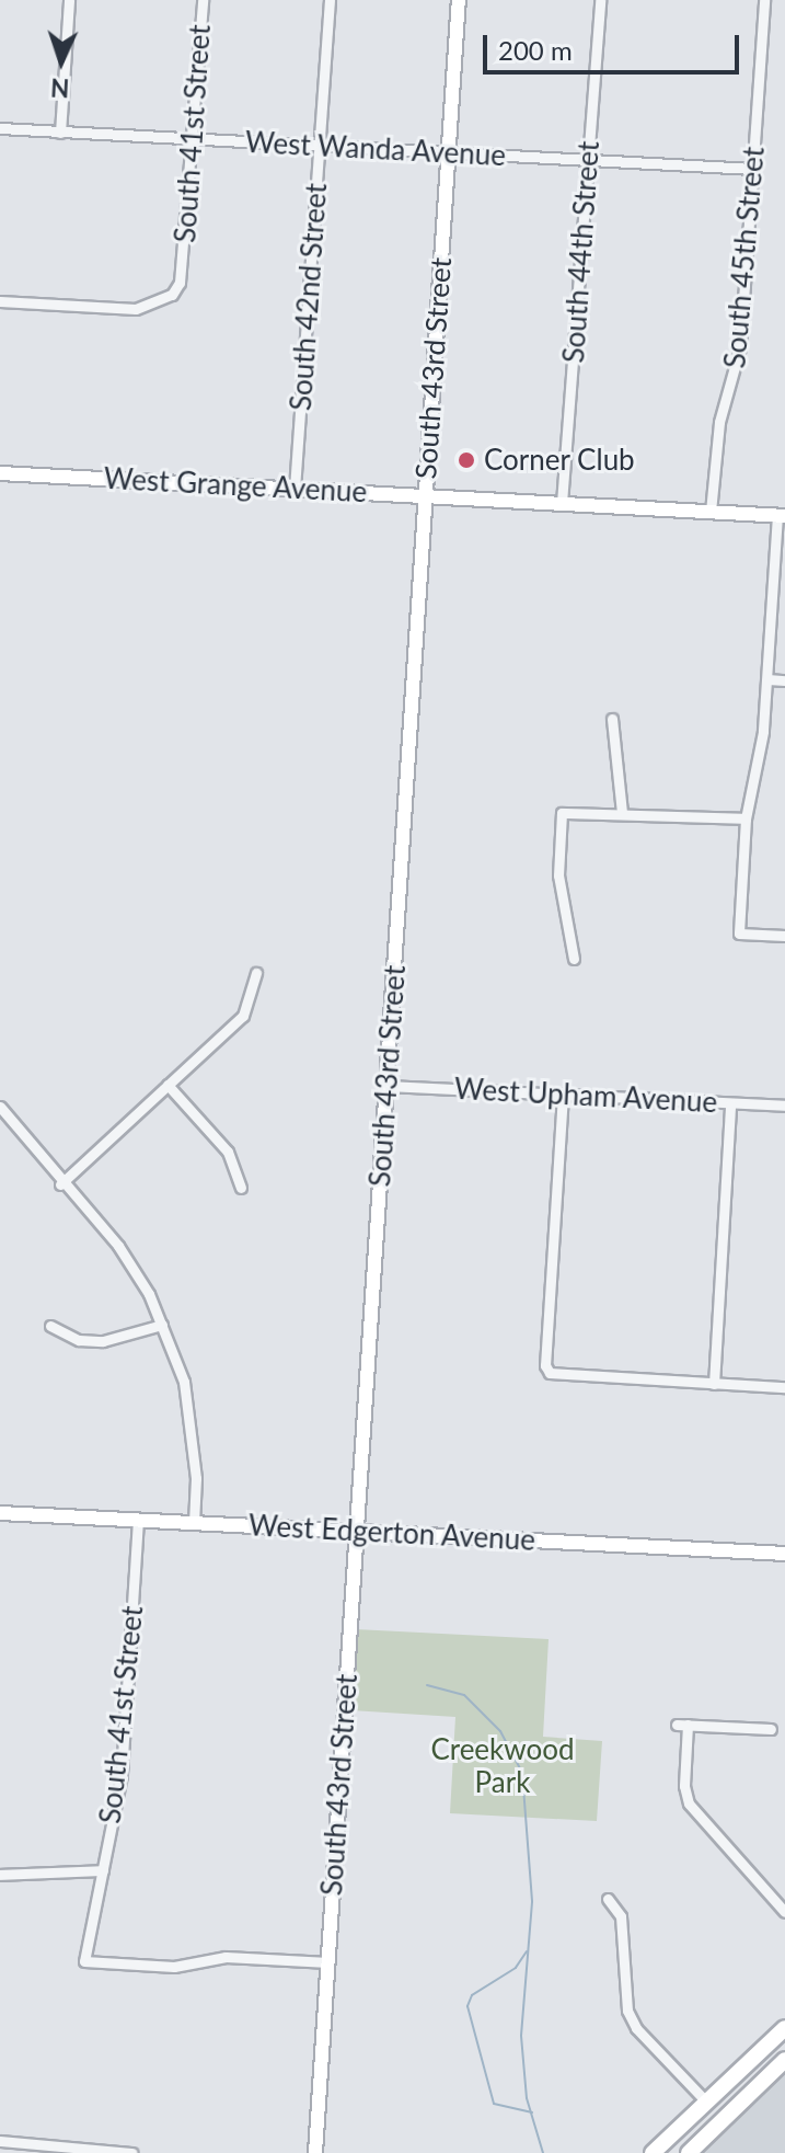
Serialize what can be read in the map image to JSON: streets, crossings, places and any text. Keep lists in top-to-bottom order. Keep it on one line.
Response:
{"streets":{"street":["South 41st Street","West Wanda Avenue","South 44th Street","South 45th Street","South 42nd Street","South 43rd Street","West Grange Avenue","West Upham Avenue","West Edgerton Avenue"]},"crossings":[["South 41st Street","West Wanda Avenue"],["South 41st Street","South 43rd Street"],["South 41st Street","West Edgerton Avenue"],["West Wanda Avenue","South 44th Street"],["West Wanda Avenue","South 45th Street"],["West Wanda Avenue","South 42nd Street"],["West Wanda Avenue","South 43rd Street"],["South 44th Street","West Grange Avenue"],["South 45th Street","West Grange Avenue"],["South 42nd Street","West Grange Avenue"],["South 43rd Street","West Grange Avenue"],["South 43rd Street","West Upham Avenue"],["South 43rd Street","West Edgerton Avenue"]],"parks":["Creekwood Park"],"places":["Corner Club"],"scale_bar":"200 m","north":"bottom"}
